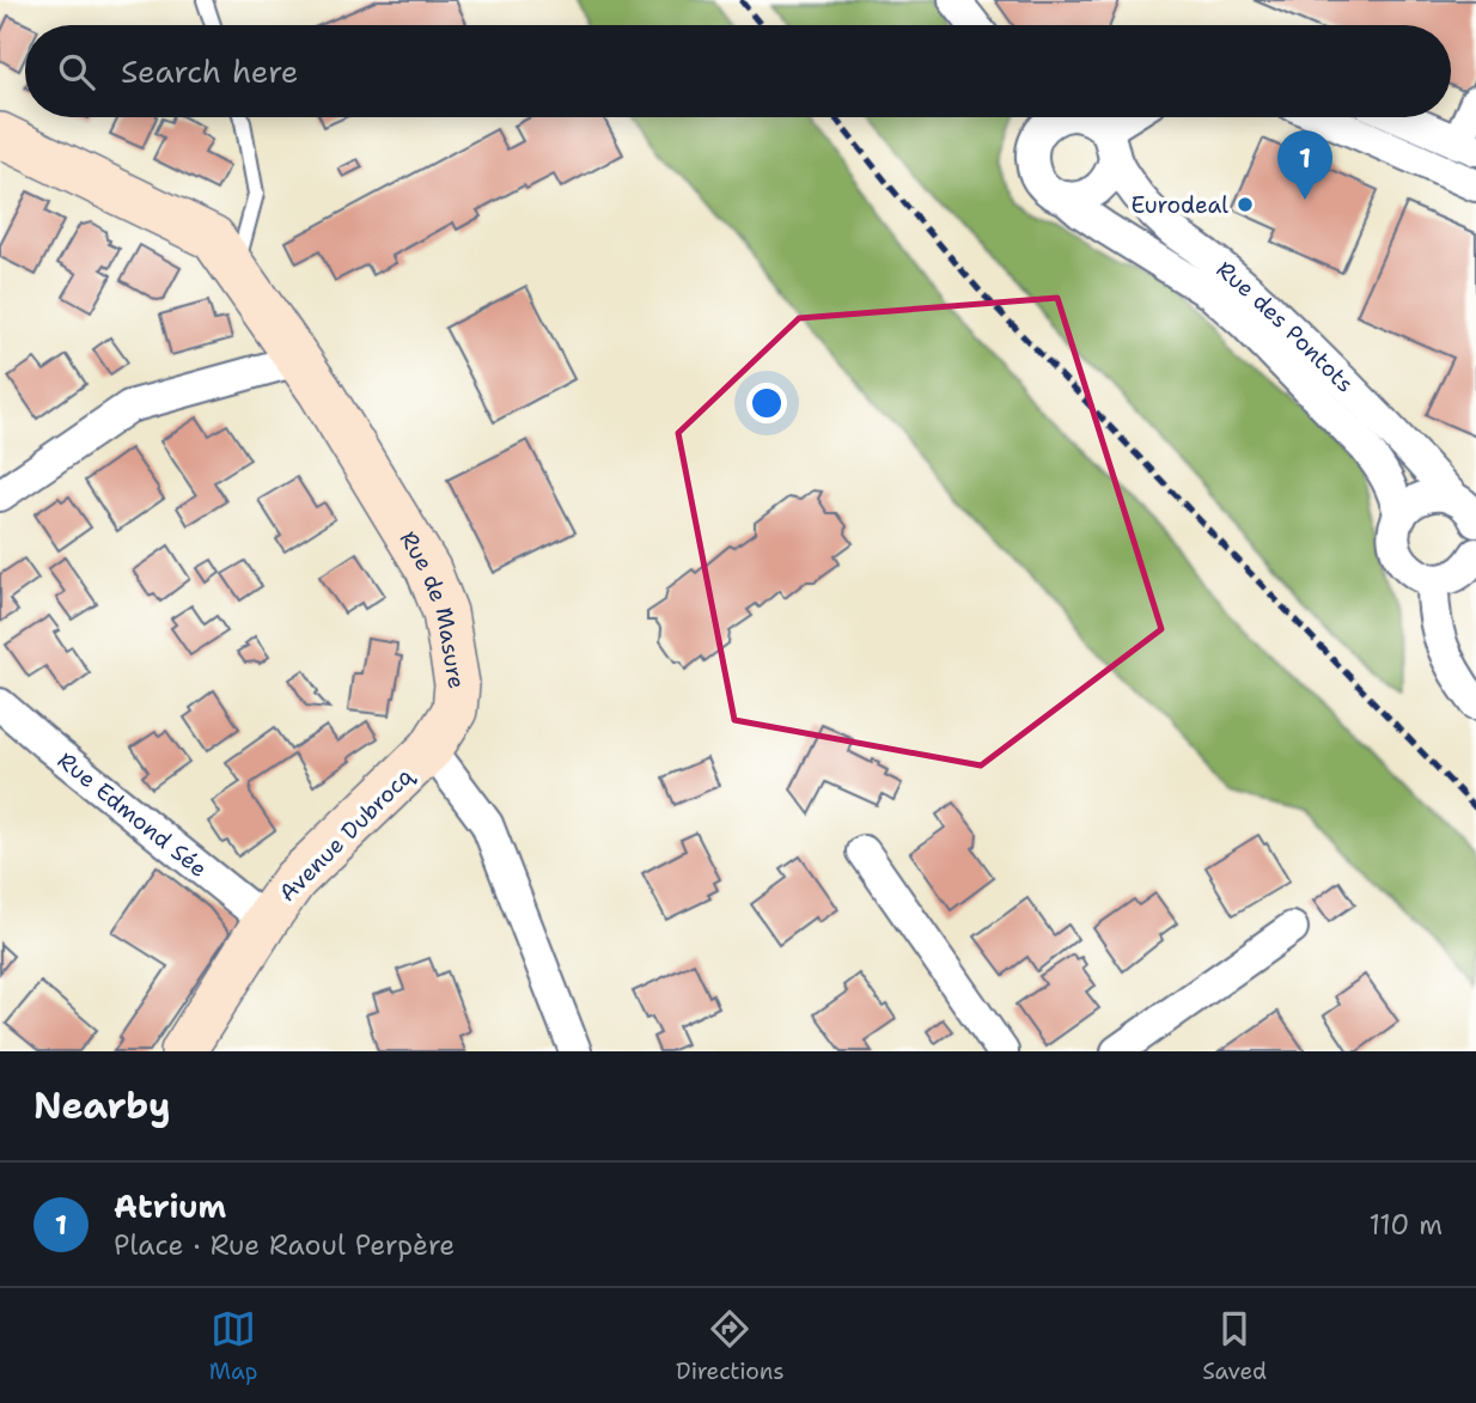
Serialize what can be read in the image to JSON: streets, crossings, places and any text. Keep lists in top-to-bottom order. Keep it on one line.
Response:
{"streets":{"street":["Rue des Pontots","Rue de Masure","Rue Edmond Sée","Avenue Dubrocq"]},"crossings":[["Rue de Masure","Avenue Dubrocq"],["Rue Edmond Sée","Avenue Dubrocq"]],"places":["Eurodeal"],"page":{"search":"Search here","pins":"1","heading":"Nearby","list":[{"mark":"1","name":"Atrium","note":"Place · Rue Raoul Perpère","value":"110 m"}],"nav":["Map","Directions","Saved"]}}
